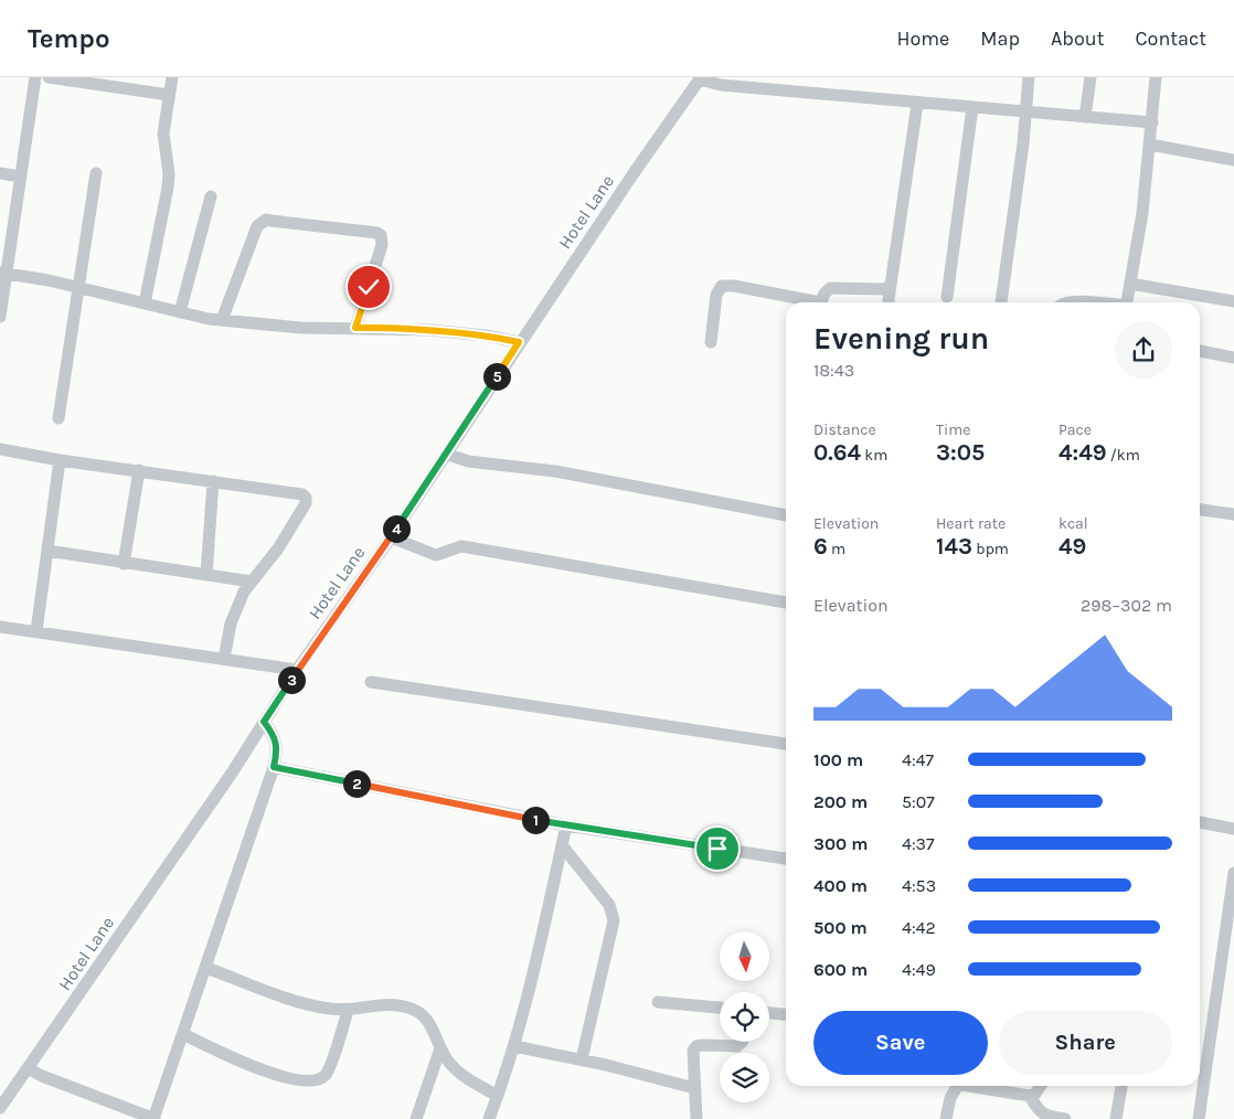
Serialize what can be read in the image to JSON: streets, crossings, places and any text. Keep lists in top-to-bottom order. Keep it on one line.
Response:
{"streets":{"street":["Hotel Lane"]},"north":"bottom","page":{"header":"Tempo","nav":["Home","Map","About","Contact"],"heading":["Evening run","18:43"],"pins":["5","4","3","2","1"],"stats":[["Distance","0.64 km"],["Time","3:05"],["Pace","4:49 /km"],["Elevation","6 m"],["Heart rate","143 bpm"],["kcal","49"]],"chart":["Elevation","298–302 m"],"list":[{"name":"100 m","note":"4:47"},{"name":"200 m","note":"5:07"},{"name":"300 m","note":"4:37"},{"name":"400 m","note":"4:53"},{"name":"500 m","note":"4:42"},{"name":"600 m","note":"4:49"}],"buttons":["Save","Share"]}}
